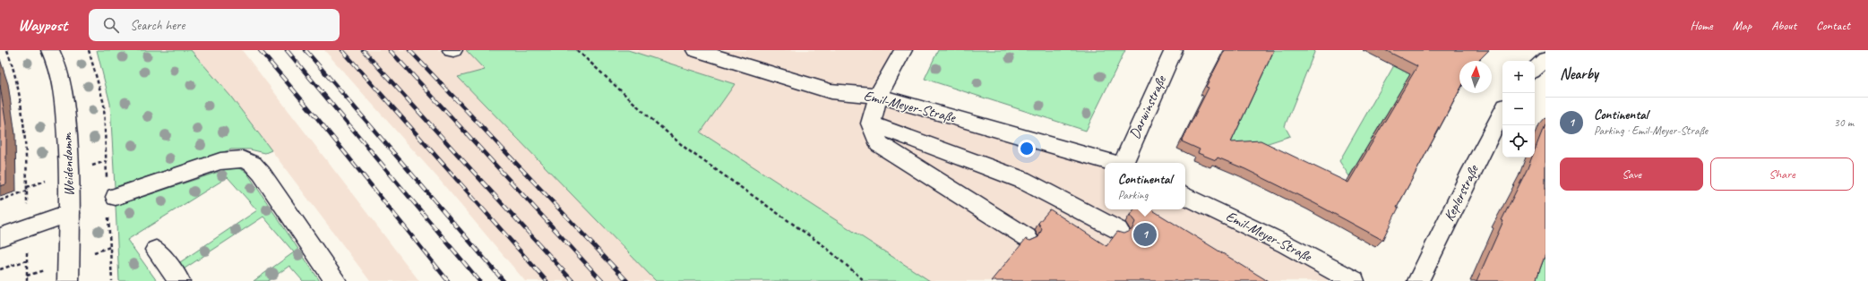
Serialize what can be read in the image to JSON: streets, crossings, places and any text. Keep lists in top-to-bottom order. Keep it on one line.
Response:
{"streets":{"street":["Emil-Meyer-Straße","Darwinstraße","Weidendamm","Keplerstraße"]},"north":"top","page":{"header":"Waypost","search":"Search here","nav":["Home","Map","About","Contact"],"heading":"Nearby","map_buttons":["+","−"],"list":[{"mark":"1","name":"Continental","note":"Parking · Emil-Meyer-Straße","value":"30 m"}],"buttons":["Save","Share"],"popup":["Continental","Parking"],"pins":"1"}}
